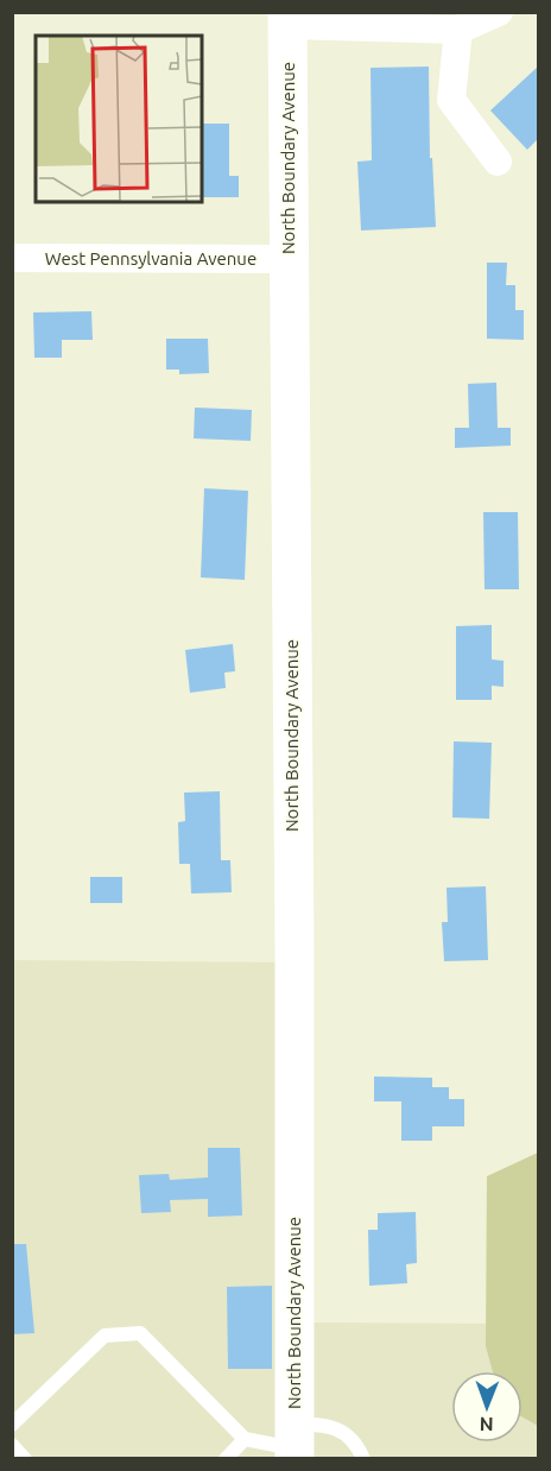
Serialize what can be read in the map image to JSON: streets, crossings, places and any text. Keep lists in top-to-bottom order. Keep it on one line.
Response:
{"streets":{"street":["North Boundary Avenue","West Pennsylvania Avenue"]},"crossings":[["North Boundary Avenue","West Pennsylvania Avenue"]],"north":"bottom"}
